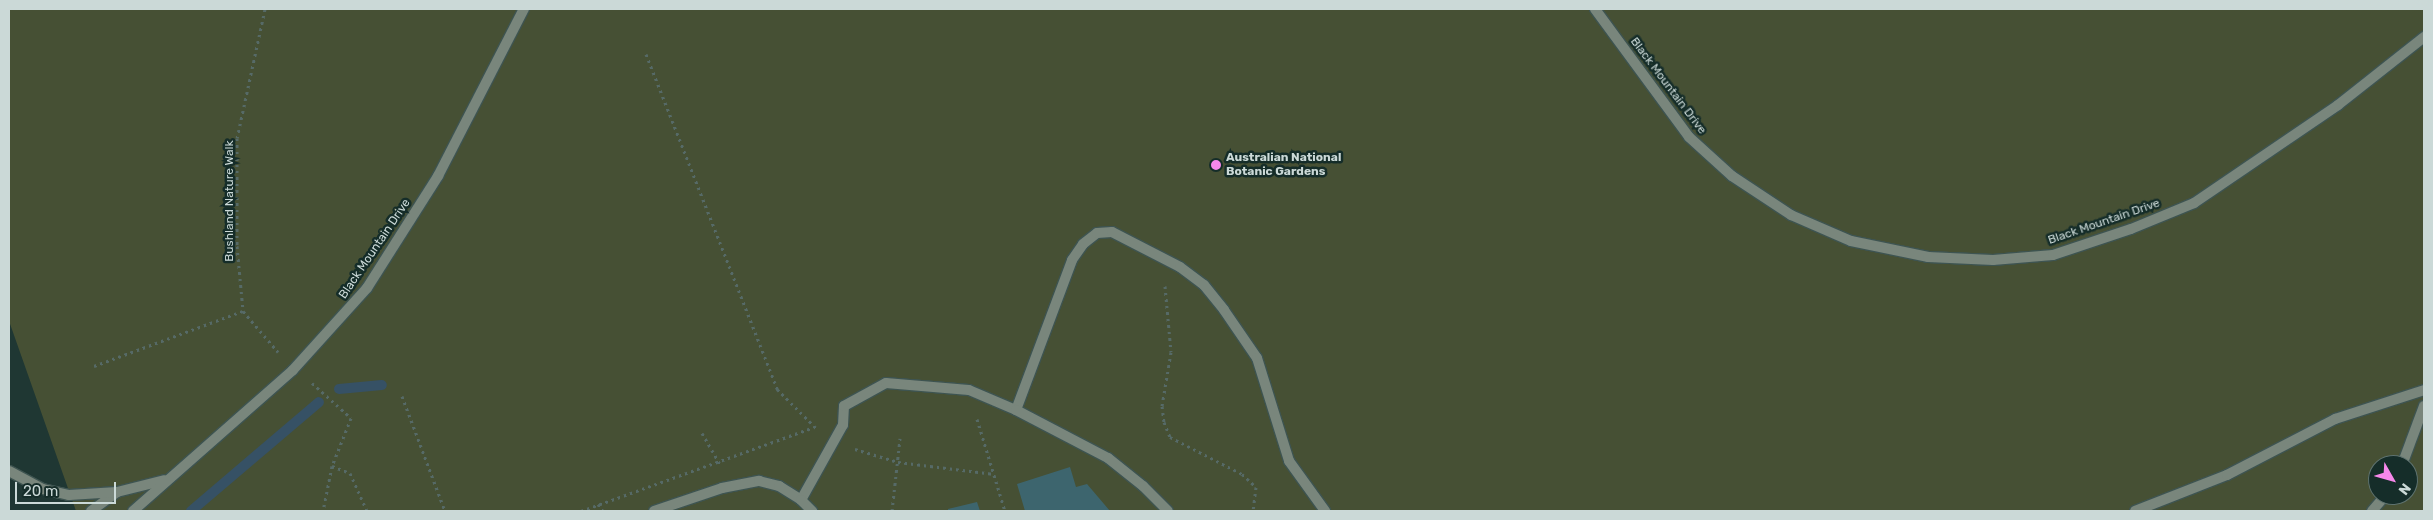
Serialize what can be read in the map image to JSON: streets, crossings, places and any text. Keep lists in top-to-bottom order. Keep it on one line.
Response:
{"streets":{"street":["Black Mountain Drive"],"path":["Bushland Nature Walk"]},"places":["Australian National Botanic Gardens"],"scale_bar":"20 m","north":"bottom right"}
